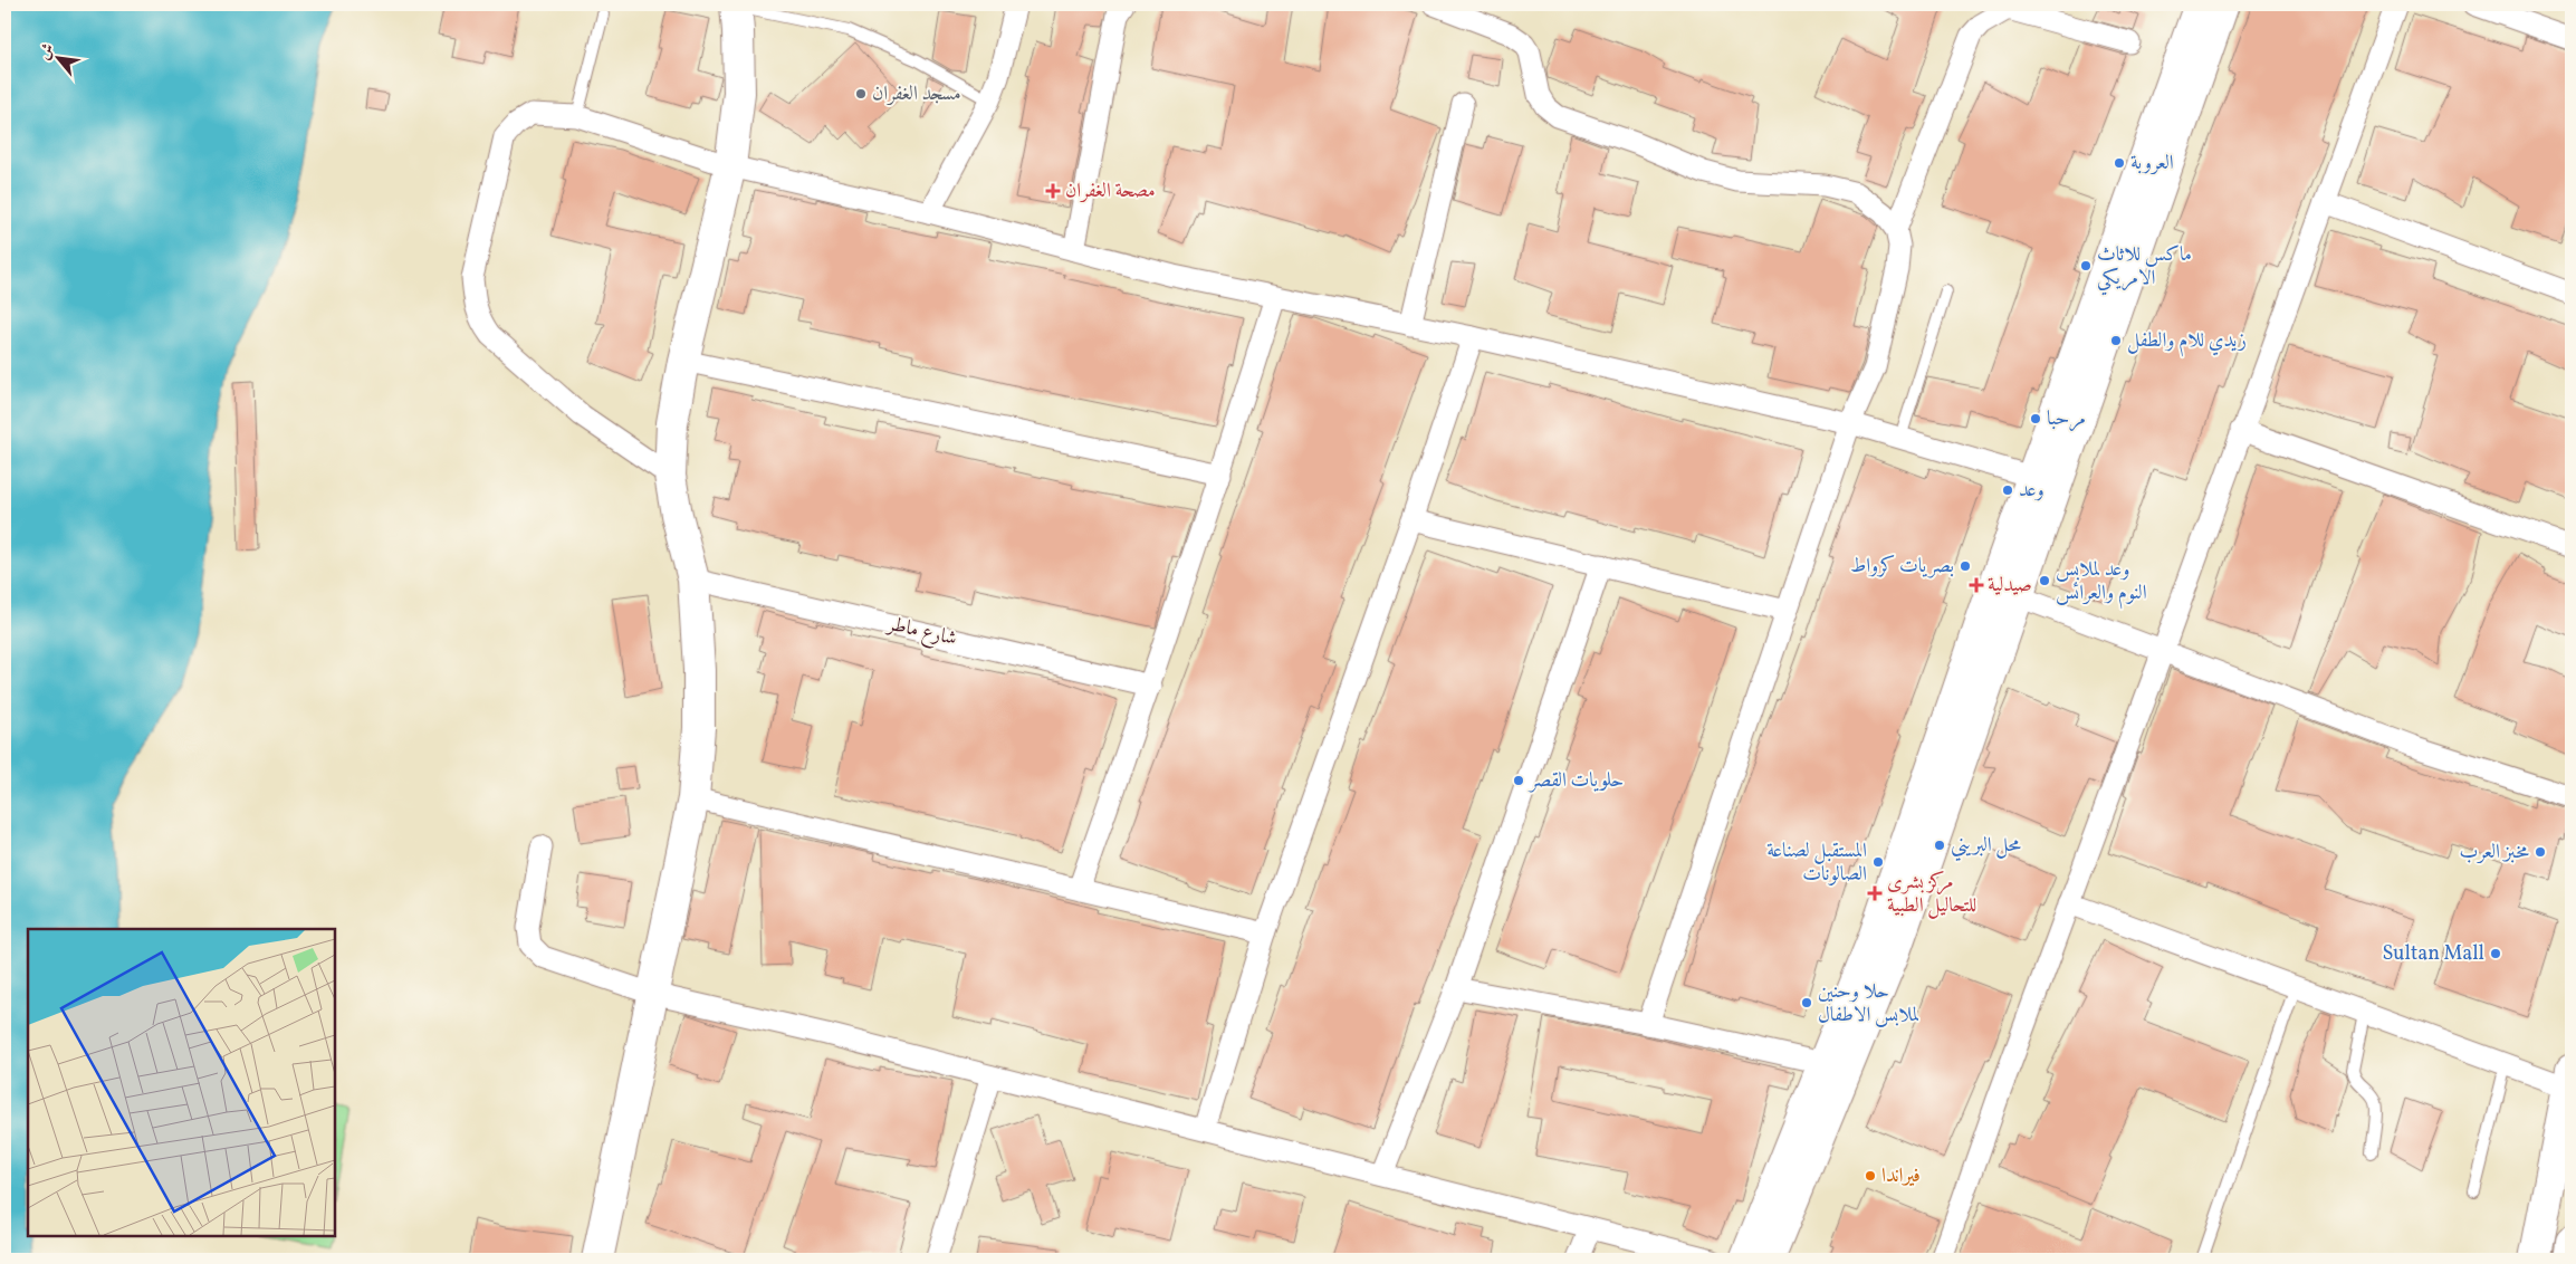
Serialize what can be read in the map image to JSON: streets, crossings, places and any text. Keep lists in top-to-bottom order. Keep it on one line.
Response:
{"streets":{"street":["شارع ماطر"]},"places":{"other":["مسجد الغفران","العروبة","ماكس للاثاث الامريكي","زيدي للام والطفل","مرحبا","وعد","بصريات كرواط","وعد لملابس النوم والعرائس","حلويات القصر","محل البريني","مخبز العرب","المستقبل لصناعة الصالونات","Sultan Mall","حلا وحنين لملابس الاطفال","فيراندا"],"health":["مصحة الغفران","صيدلية","مركز بشرى للتحاليل الطبية"]},"north":"top left"}
